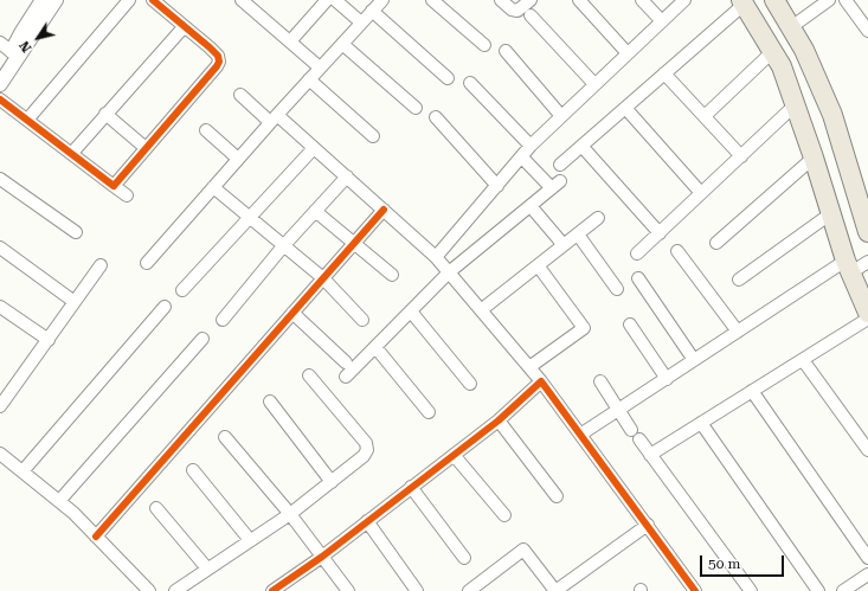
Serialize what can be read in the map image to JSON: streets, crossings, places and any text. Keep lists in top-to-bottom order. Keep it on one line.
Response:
{"scale_bar":"50 m","north":"bottom left"}
